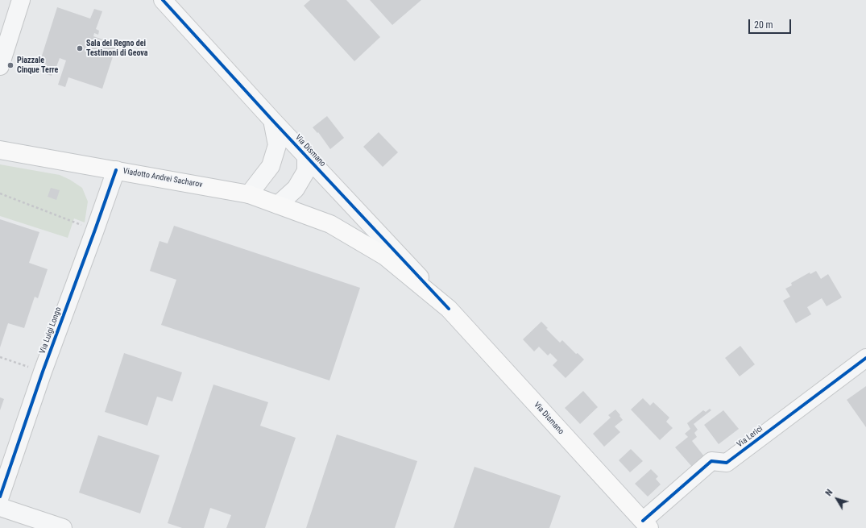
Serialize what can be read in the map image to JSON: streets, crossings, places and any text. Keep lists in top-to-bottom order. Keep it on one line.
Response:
{"streets":{"main road":["Via Dismano","Viadotto Andrei Sacharov"],"street":["Via Luigi Longo","Via Lerici"]},"crossings":[["Via Dismano","Viadotto Andrei Sacharov"],["Via Dismano","Via Lerici"],["Viadotto Andrei Sacharov","Via Luigi Longo"]],"places":["Sala del Regno dei Testimoni di Geova","Piazzale Cinque Terre"],"scale_bar":"20 m","north":"top left"}
